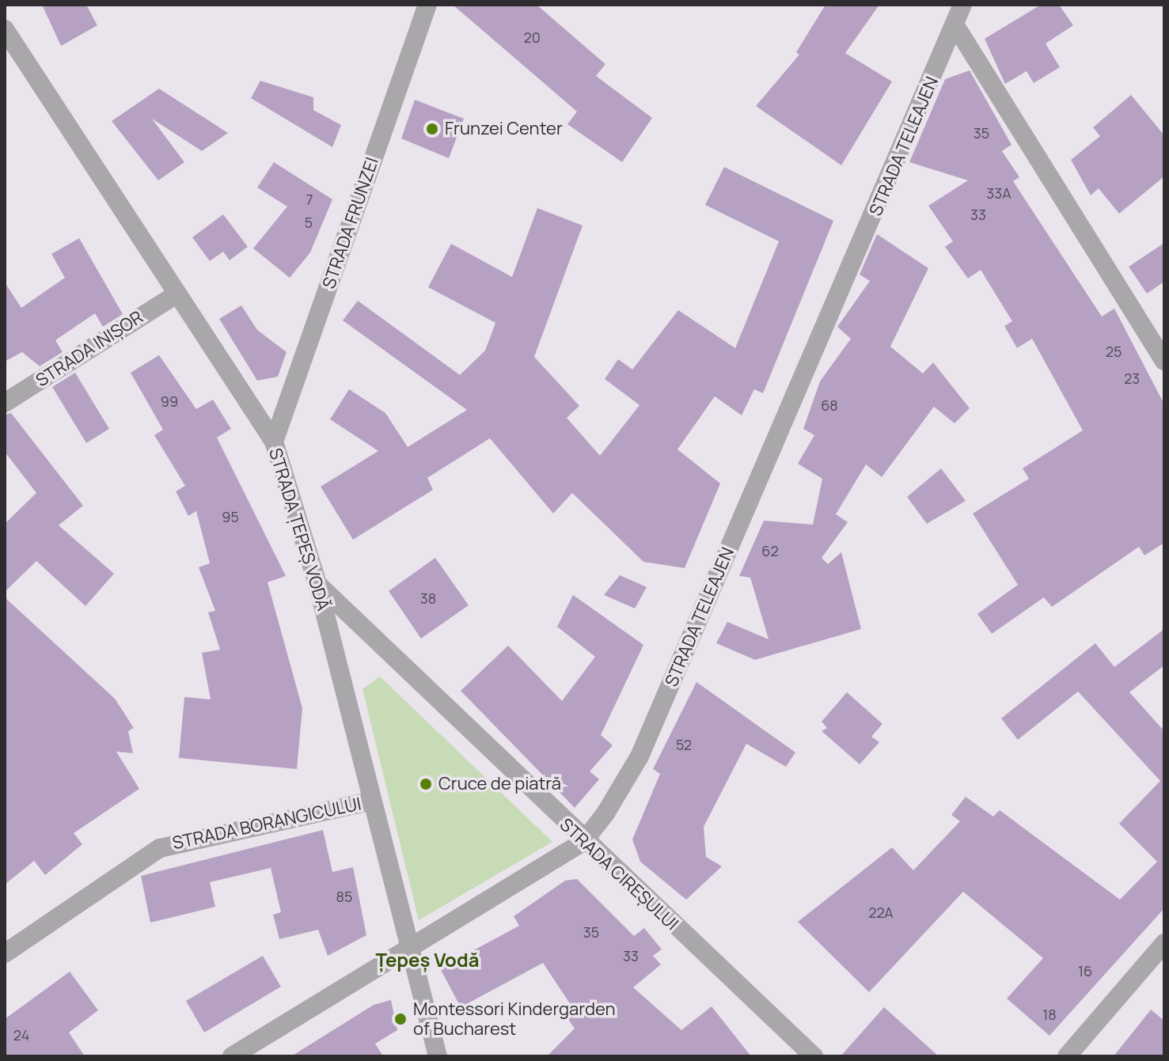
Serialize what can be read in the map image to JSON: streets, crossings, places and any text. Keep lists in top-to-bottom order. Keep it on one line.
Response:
{"streets":{"street":["STRADA TELEAJEN","STRADA FRUNZEI","STRADA INIȘOR","STRADA ȚEPEȘ VODĂ","STRADA BORANGICULUI","STRADA CIREȘULUI"]},"crossings":[["STRADA TELEAJEN","STRADA ȚEPEȘ VODĂ"],["STRADA TELEAJEN","STRADA CIREȘULUI"],["STRADA FRUNZEI","STRADA ȚEPEȘ VODĂ"],["STRADA INIȘOR","STRADA ȚEPEȘ VODĂ"],["STRADA ȚEPEȘ VODĂ","STRADA BORANGICULUI"],["STRADA ȚEPEȘ VODĂ","STRADA CIREȘULUI"]],"districts":["Țepeș Vodă"],"places":["Frunzei Center","Cruce de piatră","Montessori Kindergarden of Bucharest"],"house_numbers":["20","35","33A","7","33","5","25","23","99","68","95","62","38","52","85","22A","35","33","16","18","24"]}
